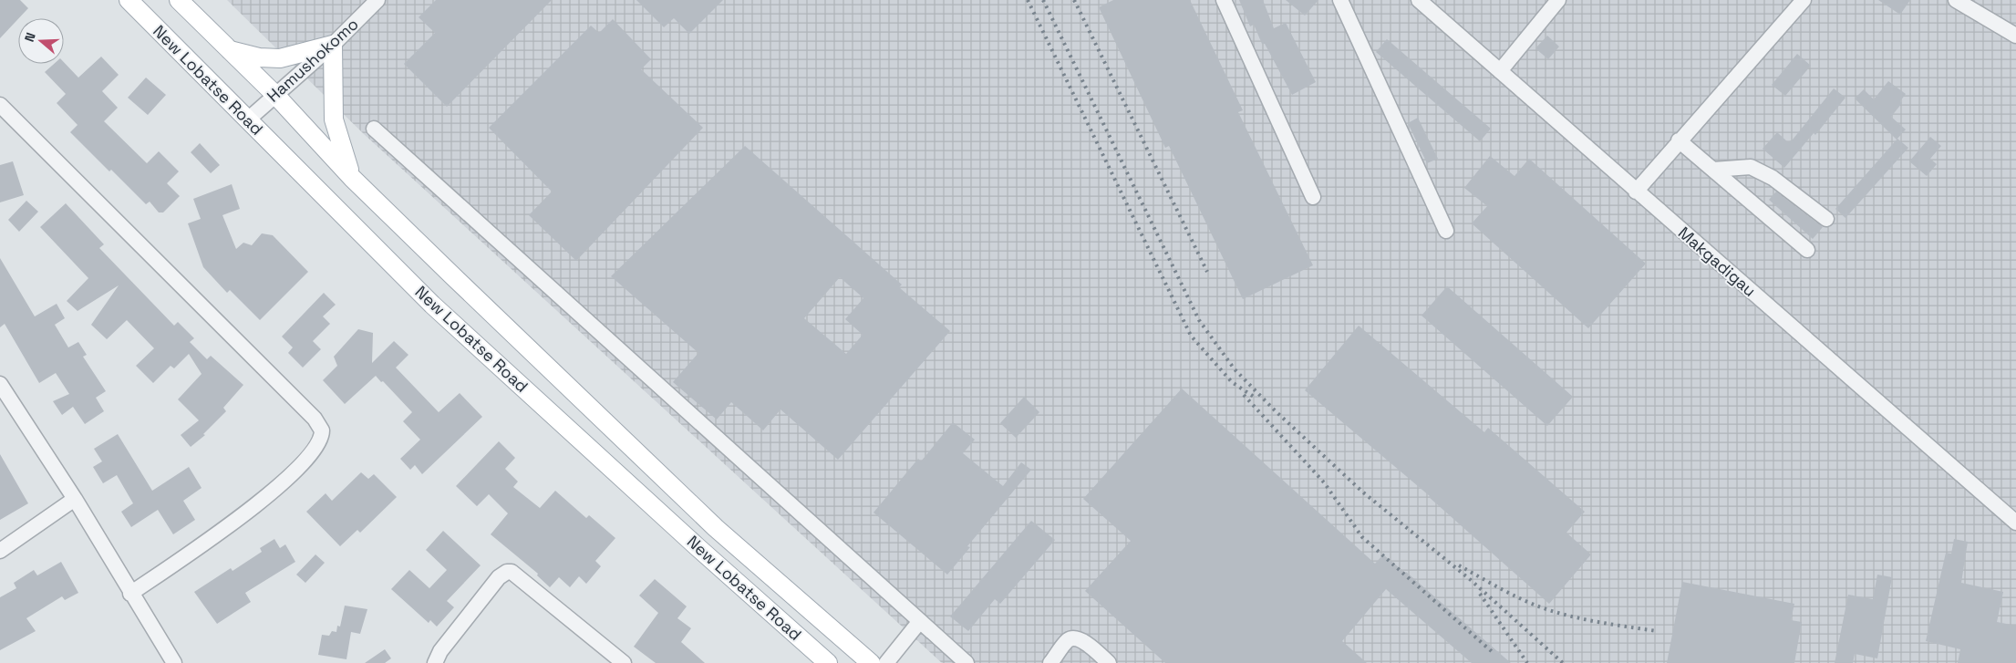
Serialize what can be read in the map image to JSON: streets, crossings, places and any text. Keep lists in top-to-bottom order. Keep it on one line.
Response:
{"streets":{"main road":["New Lobatse Road"],"street":["Hamushokomo","Makgadigau"]},"crossings":[["Hamushokomo","New Lobatse Road"]],"north":"left"}
